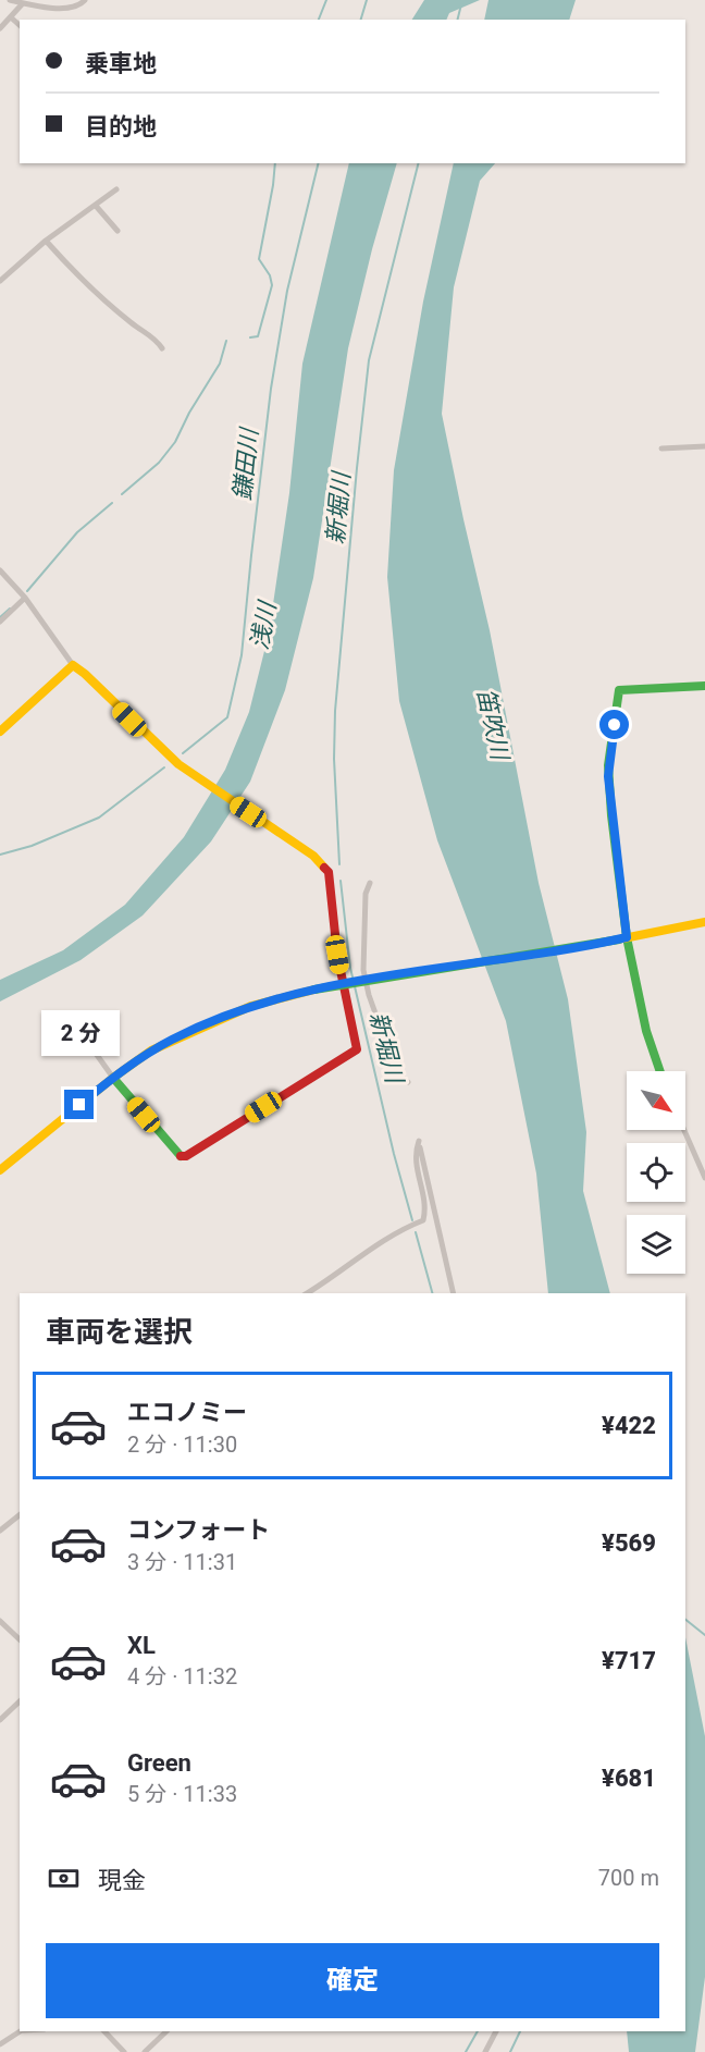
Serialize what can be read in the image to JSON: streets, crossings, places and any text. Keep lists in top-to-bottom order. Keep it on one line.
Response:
{"water":["鎌田川","新堀川","浅川","笛吹川"],"north":"bottom right","page":{"banner":["乗車地","目的地"],"bubble":"2 分","heading":"車両を選択","list":[{"name":"エコノミー","note":"2 分 · 11:30","value":"¥422"},{"name":"コンフォート","note":"3 分 · 11:31","value":"¥569"},{"name":"XL","note":"4 分 · 11:32","value":"¥717"},{"name":"Green","note":"5 分 · 11:33","value":"¥681"}],"pay":["現金","700 m"],"buttons":"確定"}}
